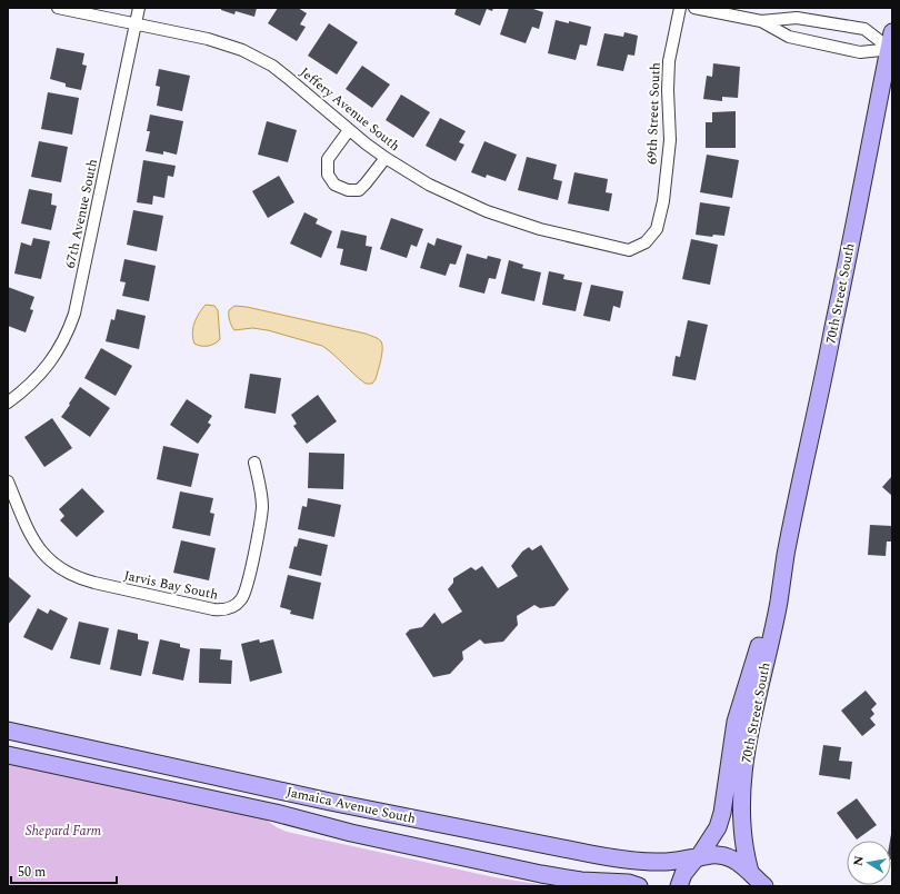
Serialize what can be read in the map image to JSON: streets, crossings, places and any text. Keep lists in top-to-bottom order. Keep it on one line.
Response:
{"streets":{"street":["Jeffery Avenue South","69th Street South","67th Avenue South","70th Street South","Jarvis Bay South","Jamaica Avenue South"]},"crossings":[["Jeffery Avenue South","69th Street South"],["Jeffery Avenue South","67th Avenue South"],["70th Street South","Jamaica Avenue South"]],"parks":["Shepard Farm"],"scale_bar":"50 m","north":"left"}
